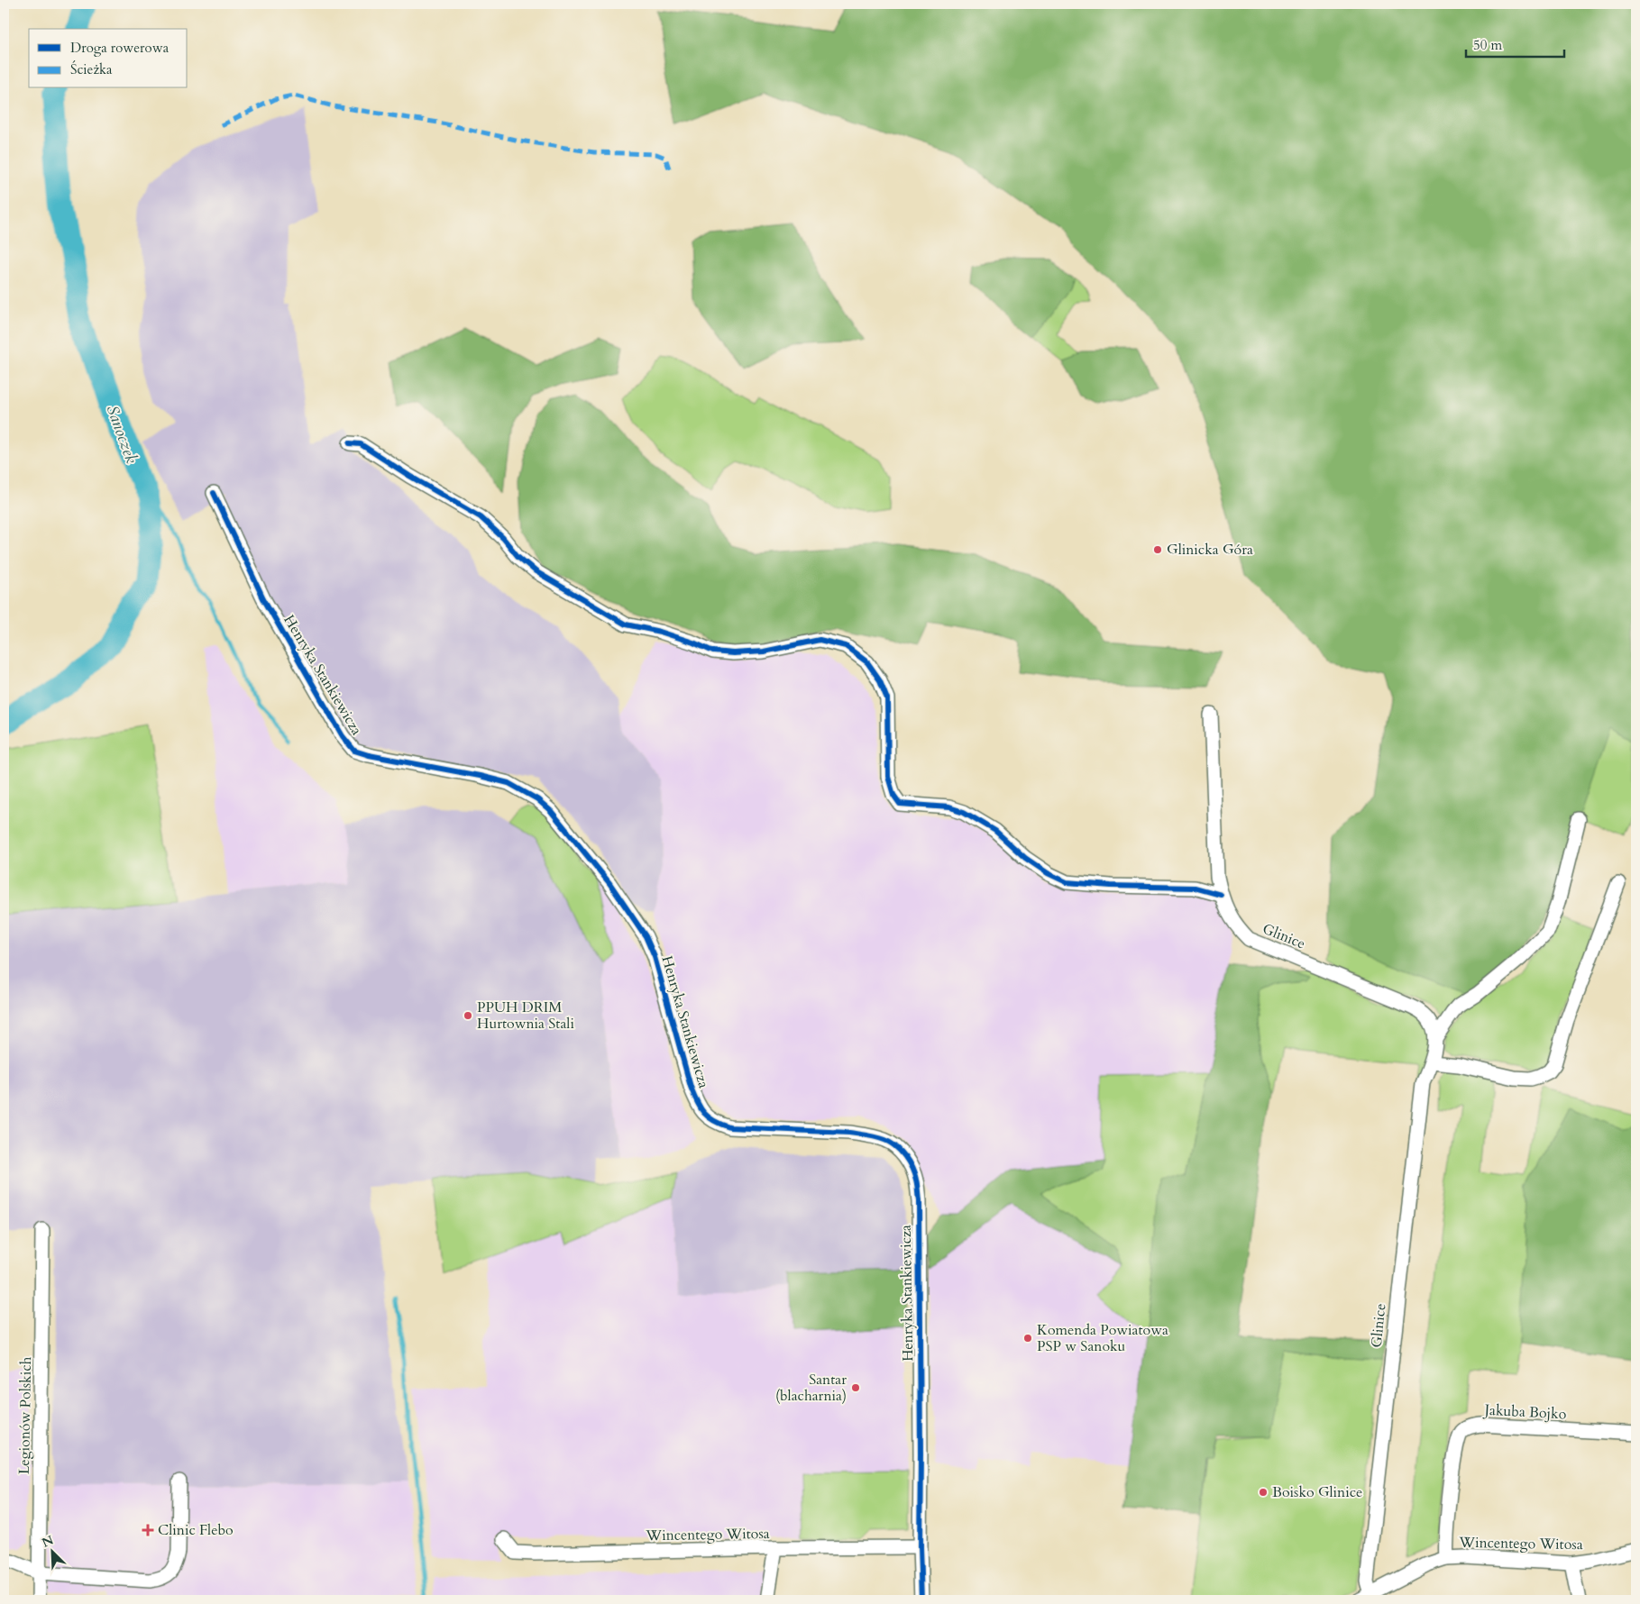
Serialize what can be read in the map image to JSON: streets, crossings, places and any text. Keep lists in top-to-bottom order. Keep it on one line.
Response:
{"streets":{"street":["Henryka Stankiewicza","Glinice","Jakuba Bojko","Legionów Polskich","Wincentego Witosa"]},"crossings":[["Henryka Stankiewicza","Wincentego Witosa"],["Glinice","Wincentego Witosa"],["Jakuba Bojko","Wincentego Witosa"]],"water":["Sanoczek"],"places":{"other":["Glinicka Góra","PPUH DRIM Hurtownia Stali","Komenda Powiatowa PSP w Sanoku","Santar (blacharnia)","Boisko Glinice"],"health":["Clinic Flebo"]},"legend":["Droga rowerowa","Ścieżka"],"scale_bar":"50 m","north":"top left"}
